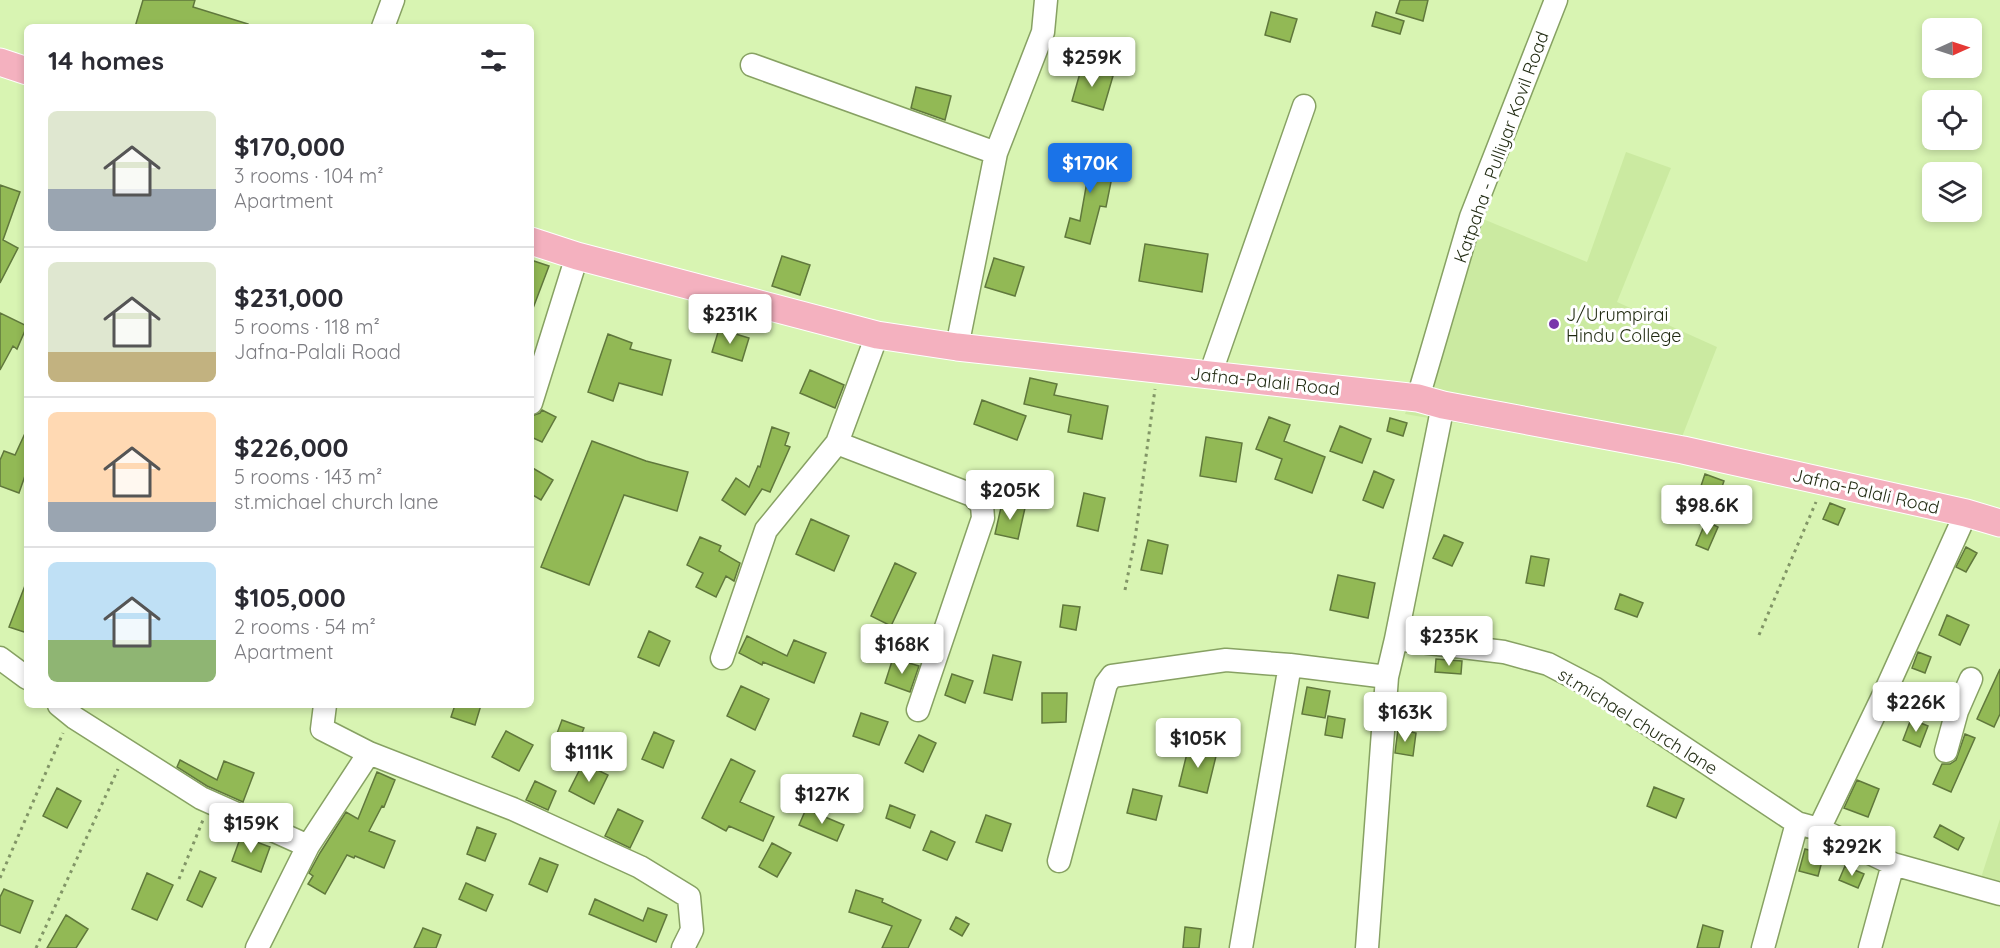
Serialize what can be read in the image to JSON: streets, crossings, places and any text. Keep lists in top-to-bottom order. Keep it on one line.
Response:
{"streets":{"main road":["Jafna-Palali Road"],"street":["Katpaha - Pulliyar Kovil Road","st.michael church lane"]},"crossings":[["Katpaha - Pulliyar Kovil Road","Jafna-Palali Road"]],"places":["J/Urumpirai Hindu College"],"north":"right","page":{"heading":"14 homes","price":["$259K","$170K","$231K","$205K","$98.6K","$235K","$168K","$226K","$163K","$105K","$111K","$127K","$159K","$292K"],"list":[{"name":"$170,000","note":"3 rooms · 104 m² · Apartment"},{"name":"$231,000","note":"5 rooms · 118 m² · Jafna-Palali Road"},{"name":"$226,000","note":"5 rooms · 143 m² · st.michael church lane"},{"name":"$105,000","note":"2 rooms · 54 m² · Apartment"}]}}
